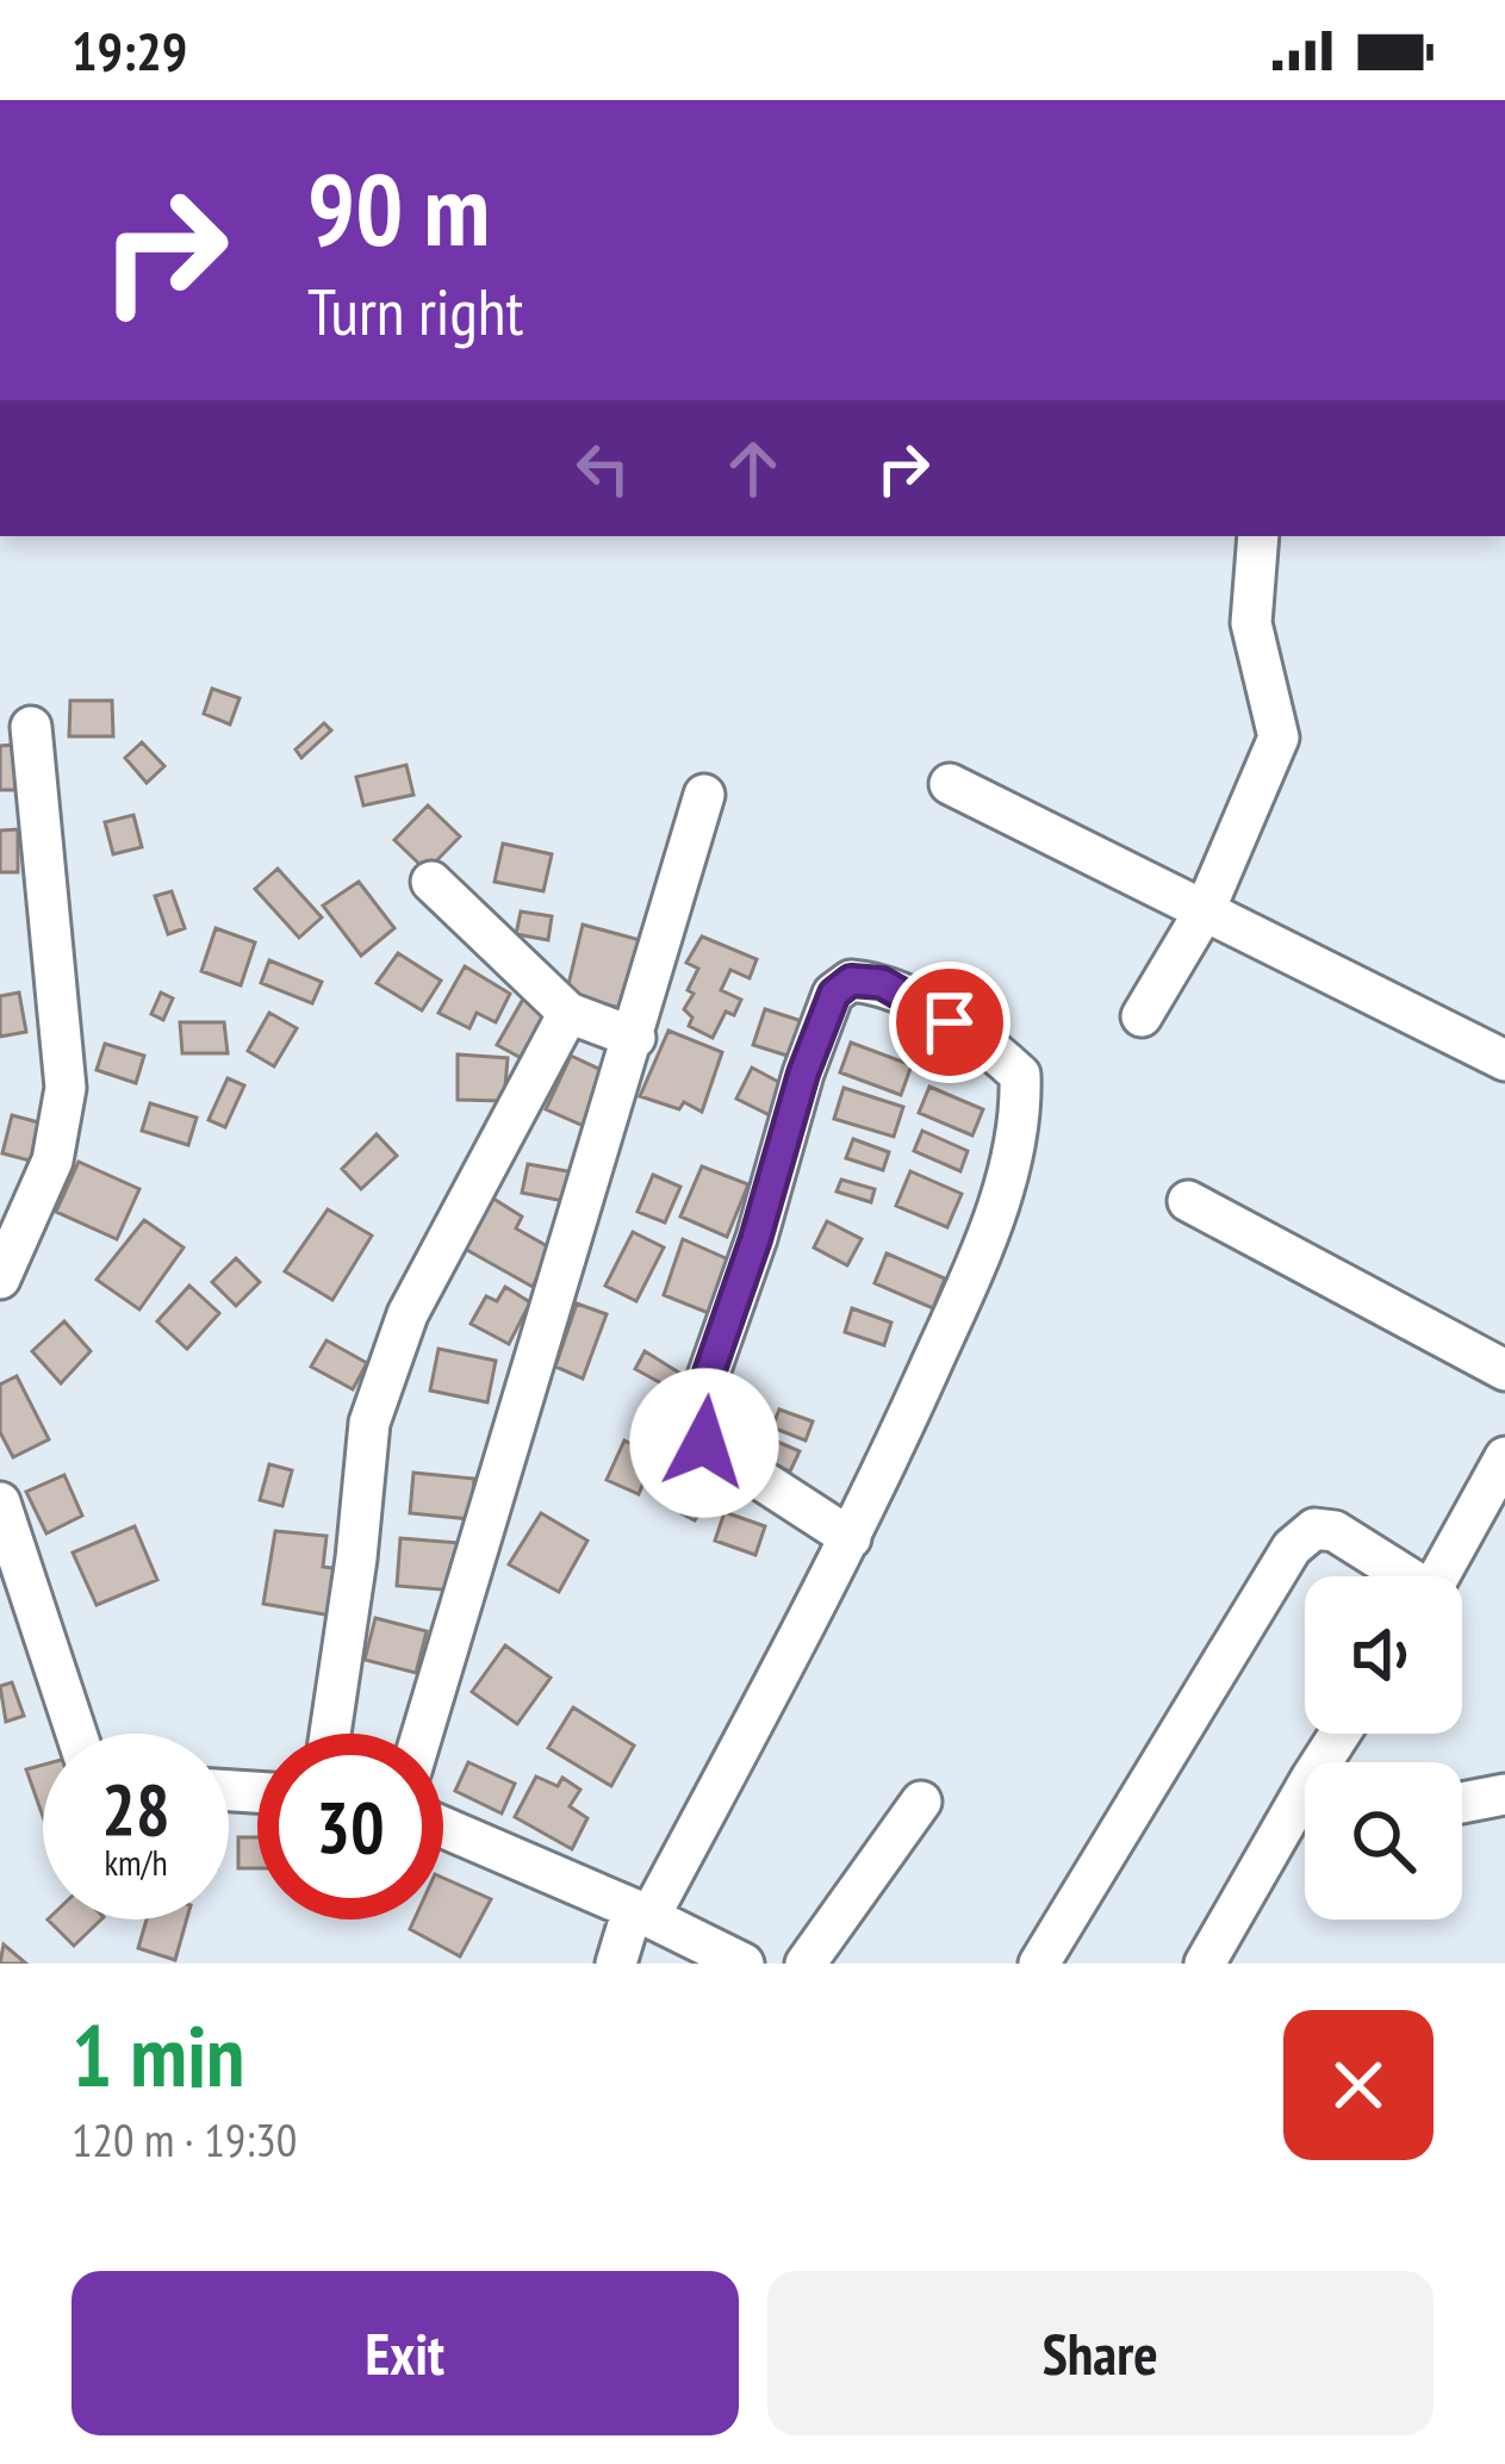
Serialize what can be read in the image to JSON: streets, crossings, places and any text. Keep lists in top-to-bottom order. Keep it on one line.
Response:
{"page":{"status":"19:29","turn":["90 m","Turn right"],"speed":"28 km/h","limit":"30","heading":["1 min","120 m · 19:30"],"buttons":["Exit","Share"]}}
